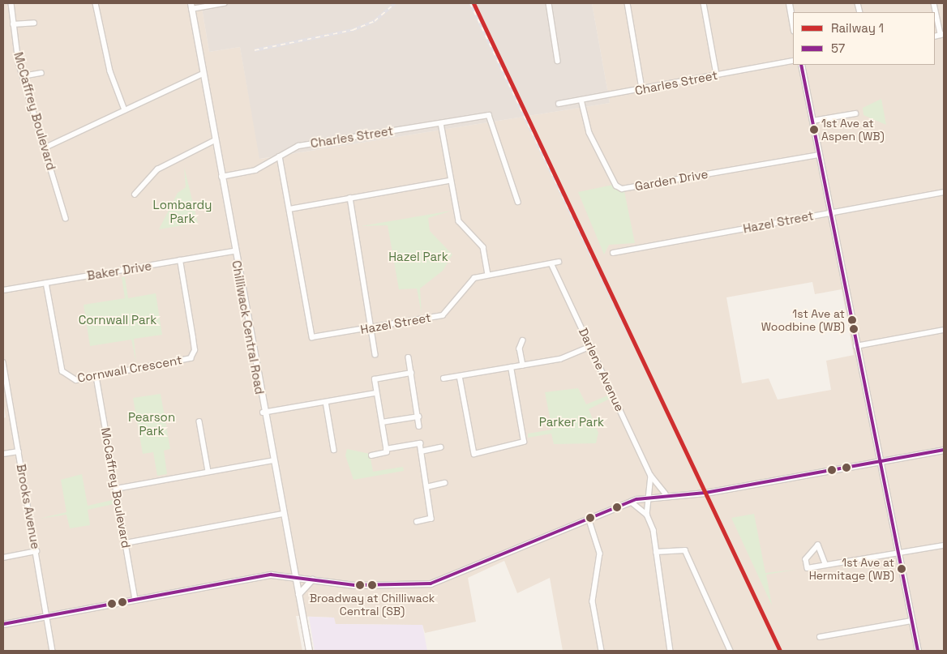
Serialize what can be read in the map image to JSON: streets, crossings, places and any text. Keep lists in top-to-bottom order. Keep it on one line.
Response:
{"streets":{"street":["Charles Street","McCaffrey Boulevard","Garden Drive","Hazel Street","Baker Drive","Chilliwack Central Road","Cornwall Crescent","Darlene Avenue","Brooks Avenue"]},"crossings":[["Charles Street","Garden Drive"],["Charles Street","Chilliwack Central Road"],["McCaffrey Boulevard","Cornwall Crescent"],["Hazel Street","Darlene Avenue"],["Baker Drive","Chilliwack Central Road"],["Baker Drive","Cornwall Crescent"]],"parks":["Lombardy Park","Hazel Park","Cornwall Park","Pearson Park","Parker Park"],"places":["1st Ave at Aspen (WB)","1st Ave at Woodbine (WB)","1st Ave at Hermitage (WB)","Broadway at Chilliwack Central (SB)"],"lines":["rail line 1","transit line 57"],"legend":["Railway 1","57"]}
